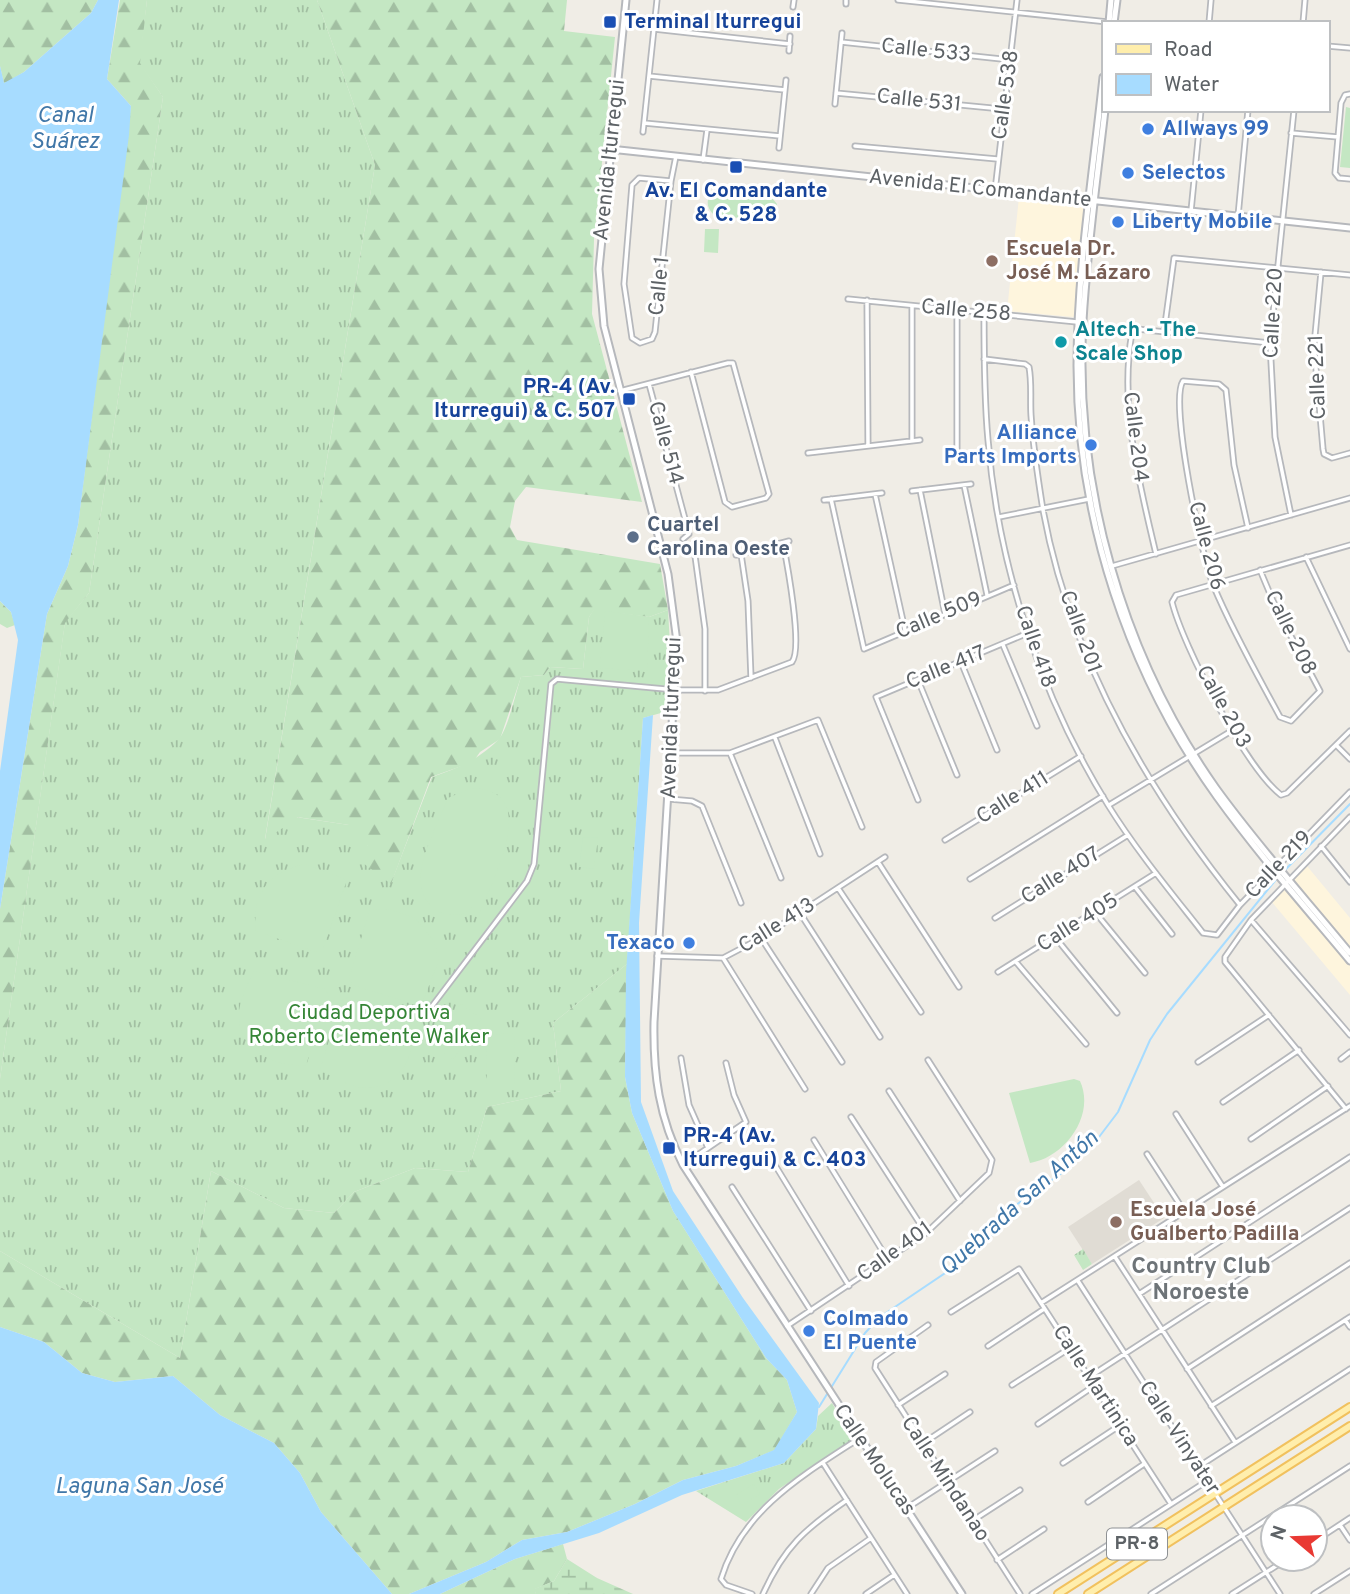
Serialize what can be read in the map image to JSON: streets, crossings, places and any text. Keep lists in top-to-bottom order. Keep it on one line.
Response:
{"streets":{"main road":["PR-8"],"street":["Calle 533","Calle 538","Calle 531","Avenida Iturregui","Avenida El Comandante","Calle 1","Calle 258","Calle 220","Calle 221","Calle 204","Calle 514","Calle 206","Calle 509","Calle 201","Calle 208","Calle 418","Calle 417","Calle 203","Calle 411","Calle 219","Calle 407","Calle 405","Calle 413","Calle 401","Calle Martinica","Calle Vinyater","Calle Molucas","Calle Mindanao"]},"crossings":[["Calle 533","Calle 538"],["Calle 538","Calle 531"],["Calle 538","Avenida El Comandante"],["Avenida Iturregui","Avenida El Comandante"],["Avenida Iturregui","Calle 413"],["Avenida Iturregui","Calle 401"],["Avenida Iturregui","Calle Molucas"],["Avenida El Comandante","Calle 1"],["Avenida El Comandante","Calle 220"],["Calle 258","Calle 418"],["Calle 220","Calle 204"],["Calle 206","Calle 208"],["Calle 206","Calle 203"],["Calle 509","Calle 418"],["Calle 201","Calle 418"],["Calle 201","Calle 219"],["Calle 418","Calle 417"],["Calle 418","Calle 411"],["Calle 418","Calle 219"],["Calle 418","Calle 407"],["Calle 418","Calle 405"],["Calle 401","Calle Molucas"],["Calle Vinyater","PR-8"]],"districts":["Country Club Noroeste"],"water":["Canal Suárez","Quebrada San Antón","Laguna San José"],"parks":["Ciudad Deportiva Roberto Clemente Walker"],"places":{"transit":["Terminal Iturregui","Av. El Comandante & C. 528","PR-4 (Av. Iturregui) & C. 507","PR-4 (Av. Iturregui) & C. 403"],"other":["Allways 99","Selectos","Liberty Mobile","Escuela Dr. José M. Lázaro","Altech - The Scale Shop","Alliance Parts Imports","Cuartel Carolina Oeste","Texaco","Escuela José Gualberto Padilla","Colmado El Puente"]},"legend":["Road","Water"],"north":"left"}
